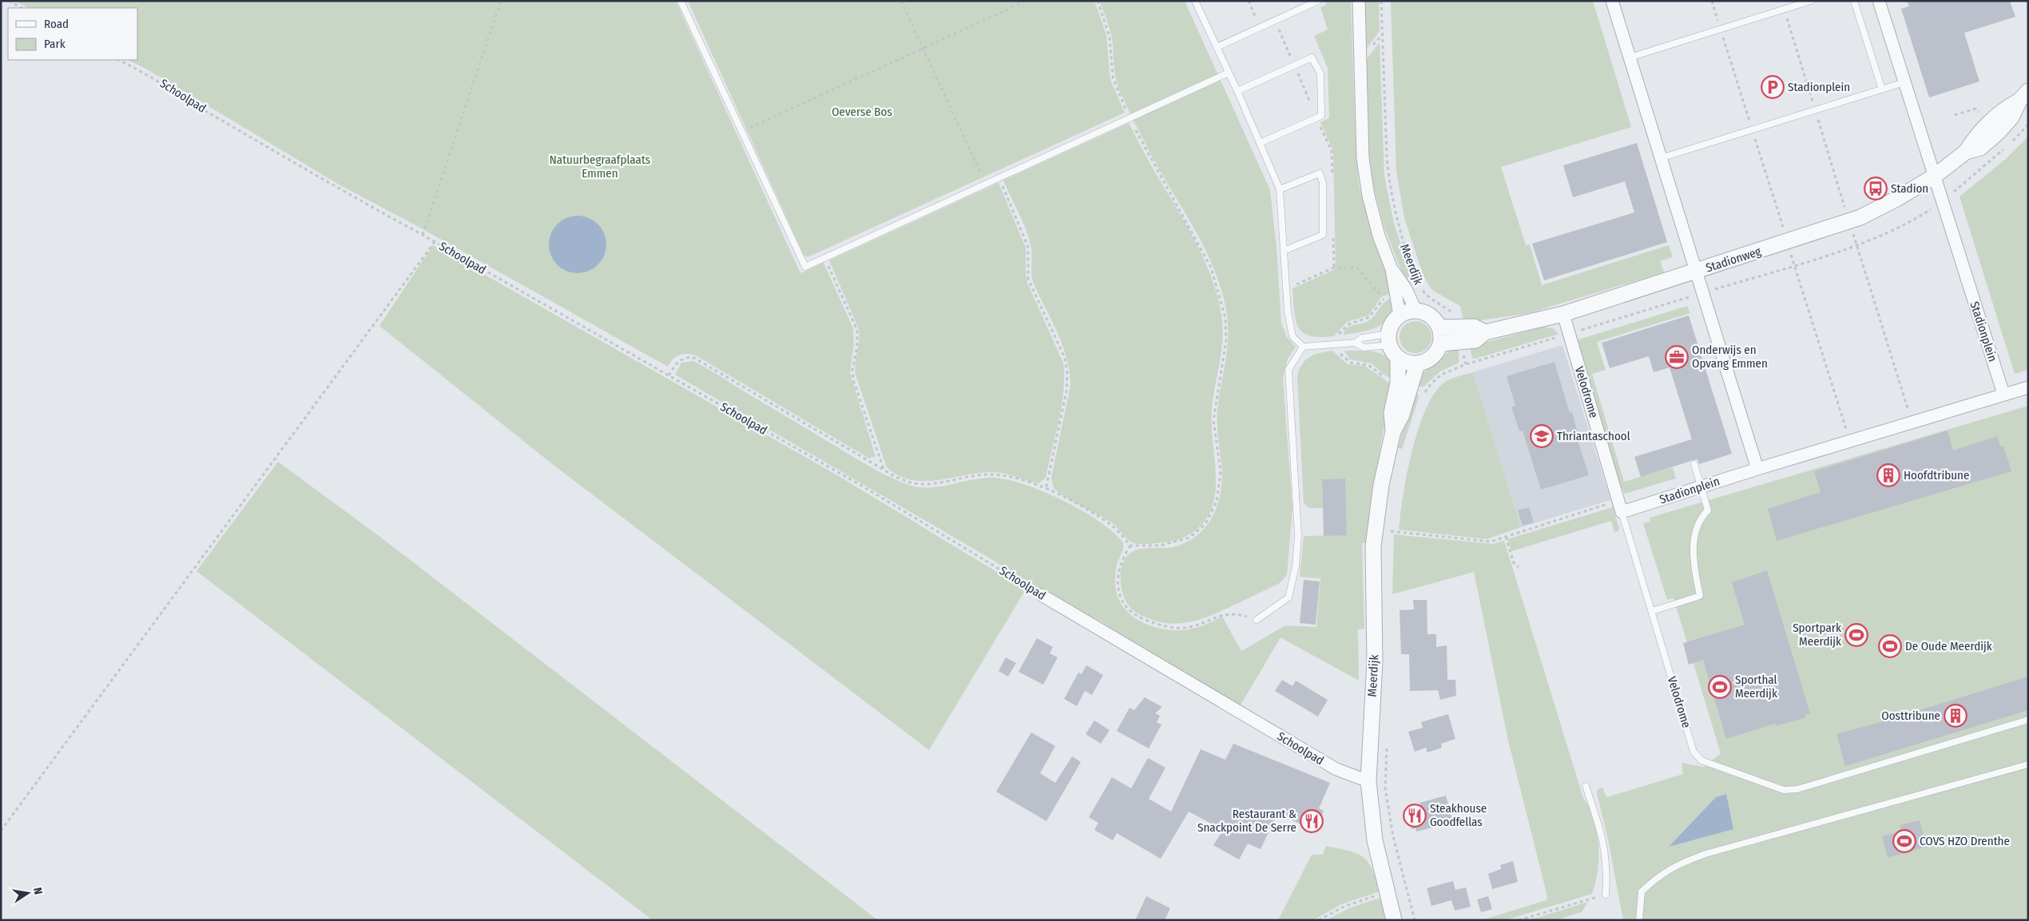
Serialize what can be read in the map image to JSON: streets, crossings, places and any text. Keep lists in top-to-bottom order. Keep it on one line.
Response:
{"streets":{"street":["Schoolpad","Stadionweg","Meerdijk","Stadionplein","Velodrome"]},"crossings":[["Schoolpad","Meerdijk"],["Stadionweg","Meerdijk"],["Stadionweg","Stadionplein"],["Stadionweg","Velodrome"],["Stadionplein","Velodrome"]],"parks":["Oeverse Bos","Natuurbegraafplaats Emmen"],"places":{"parking":["Stadionplein"],"bus stop":["Stadion"],"office":["Onderwijs en Opvang Emmen"],"school or university":["Thriantaschool"],"building":["Hoofdtribune","Oosttribune"],"sports":["Sportpark Meerdijk","De Oude Meerdijk","Sporthal Meerdijk","COVS HZO Drenthe"],"restaurant":["Steakhouse Goodfellas","Restaurant & Snackpoint De Serre"]},"legend":["Road","Park"],"north":"right"}
